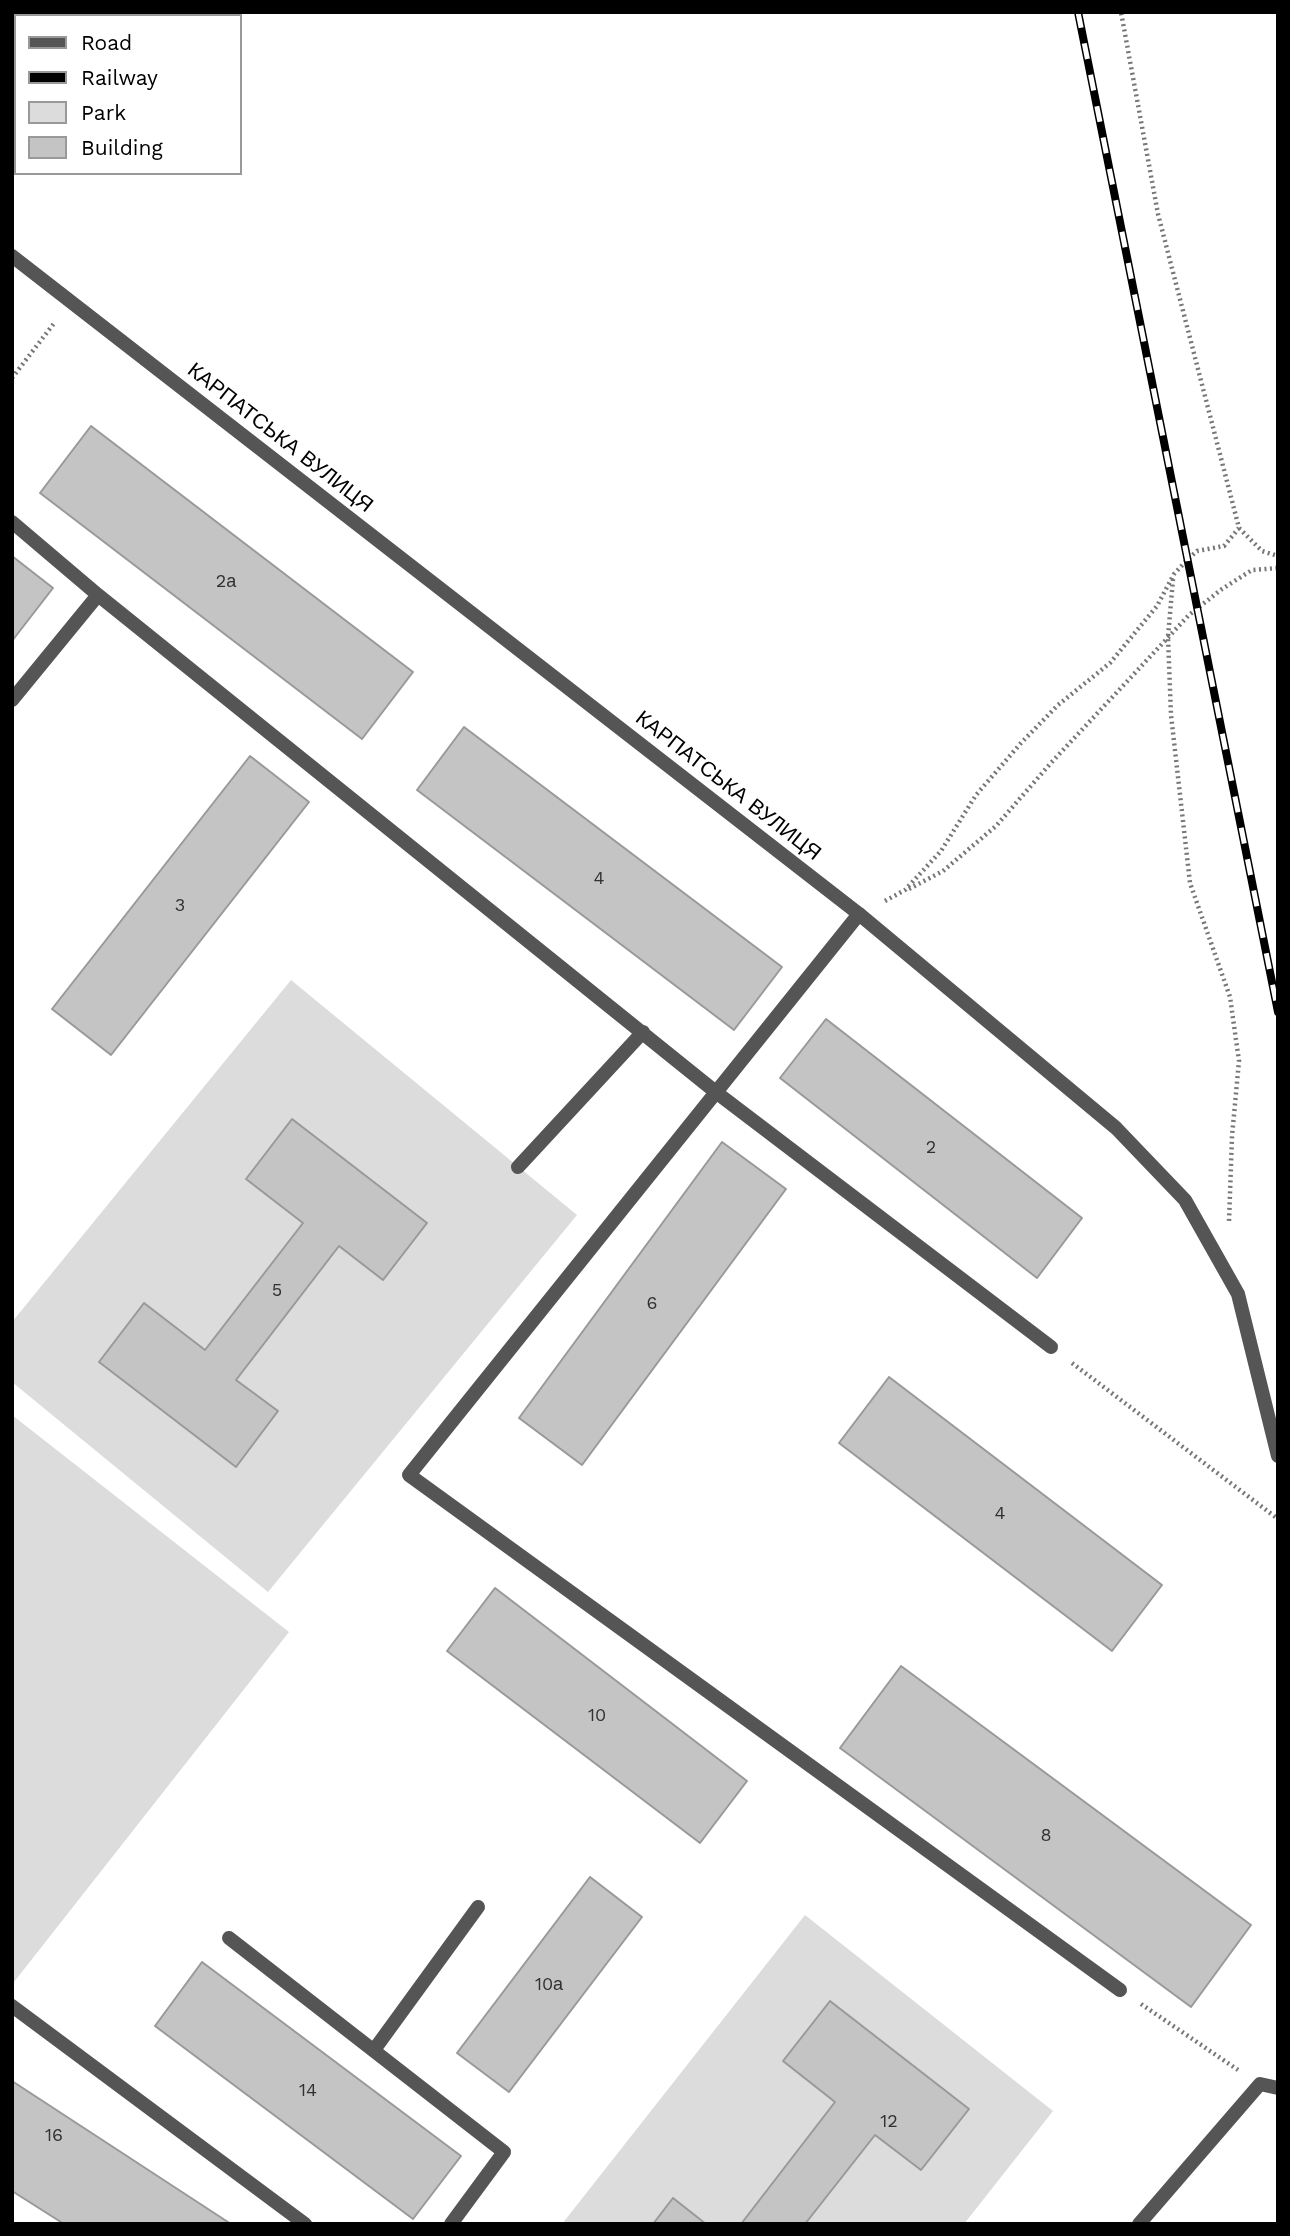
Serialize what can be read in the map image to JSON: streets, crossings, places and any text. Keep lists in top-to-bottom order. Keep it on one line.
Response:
{"streets":{"street":["КАРПАТСЬКА ВУЛИЦЯ"]},"house_numbers":["2а","4","3","2","5","6","4","10","8","10а","14","12","16"],"legend":["Road","Railway","Park","Building"]}
